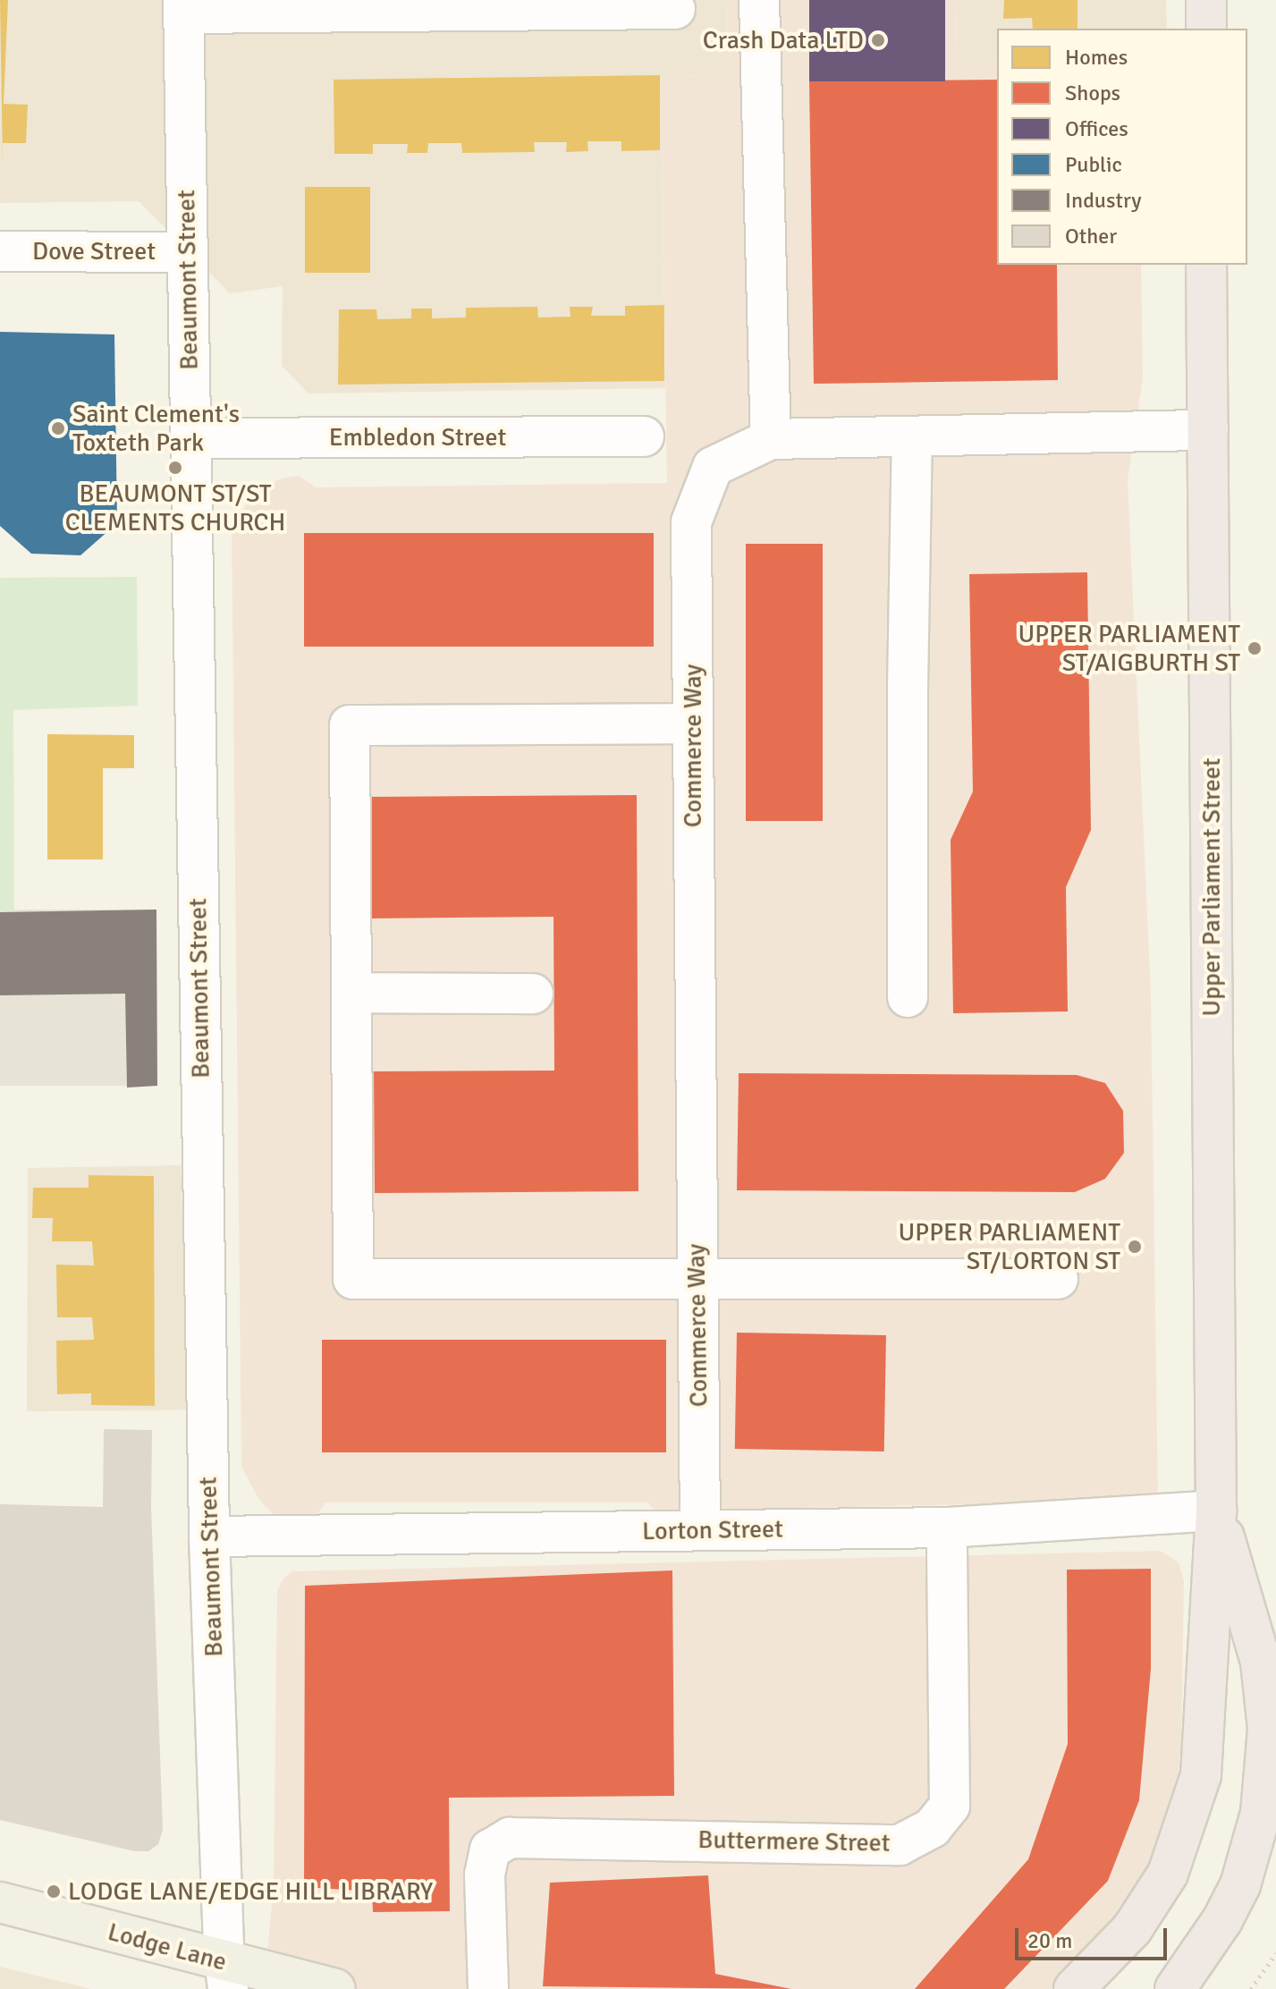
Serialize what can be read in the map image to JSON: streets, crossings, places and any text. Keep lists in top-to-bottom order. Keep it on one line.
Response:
{"streets":{"highway":["Upper Parliament Street"],"main road":["Lodge Lane"],"street":["Dove Street","Beaumont Street","Embledon Street","Commerce Way","Lorton Street","Buttermere Street"]},"crossings":[["Dove Street","Beaumont Street"],["Beaumont Street","Embledon Street"],["Beaumont Street","Lorton Street"],["Beaumont Street","Lodge Lane"],["Commerce Way","Upper Parliament Street"],["Commerce Way","Lorton Street"],["Upper Parliament Street","Lorton Street"],["Lorton Street","Buttermere Street"]],"places":["Crash Data LTD","Saint Clement's Toxteth Park","BEAUMONT ST/ST CLEMENTS CHURCH","UPPER PARLIAMENT ST/AIGBURTH ST","UPPER PARLIAMENT ST/LORTON ST","LODGE LANE/EDGE HILL LIBRARY"],"legend":["Homes","Shops","Offices","Public","Industry","Other"],"scale_bar":"20 m"}
